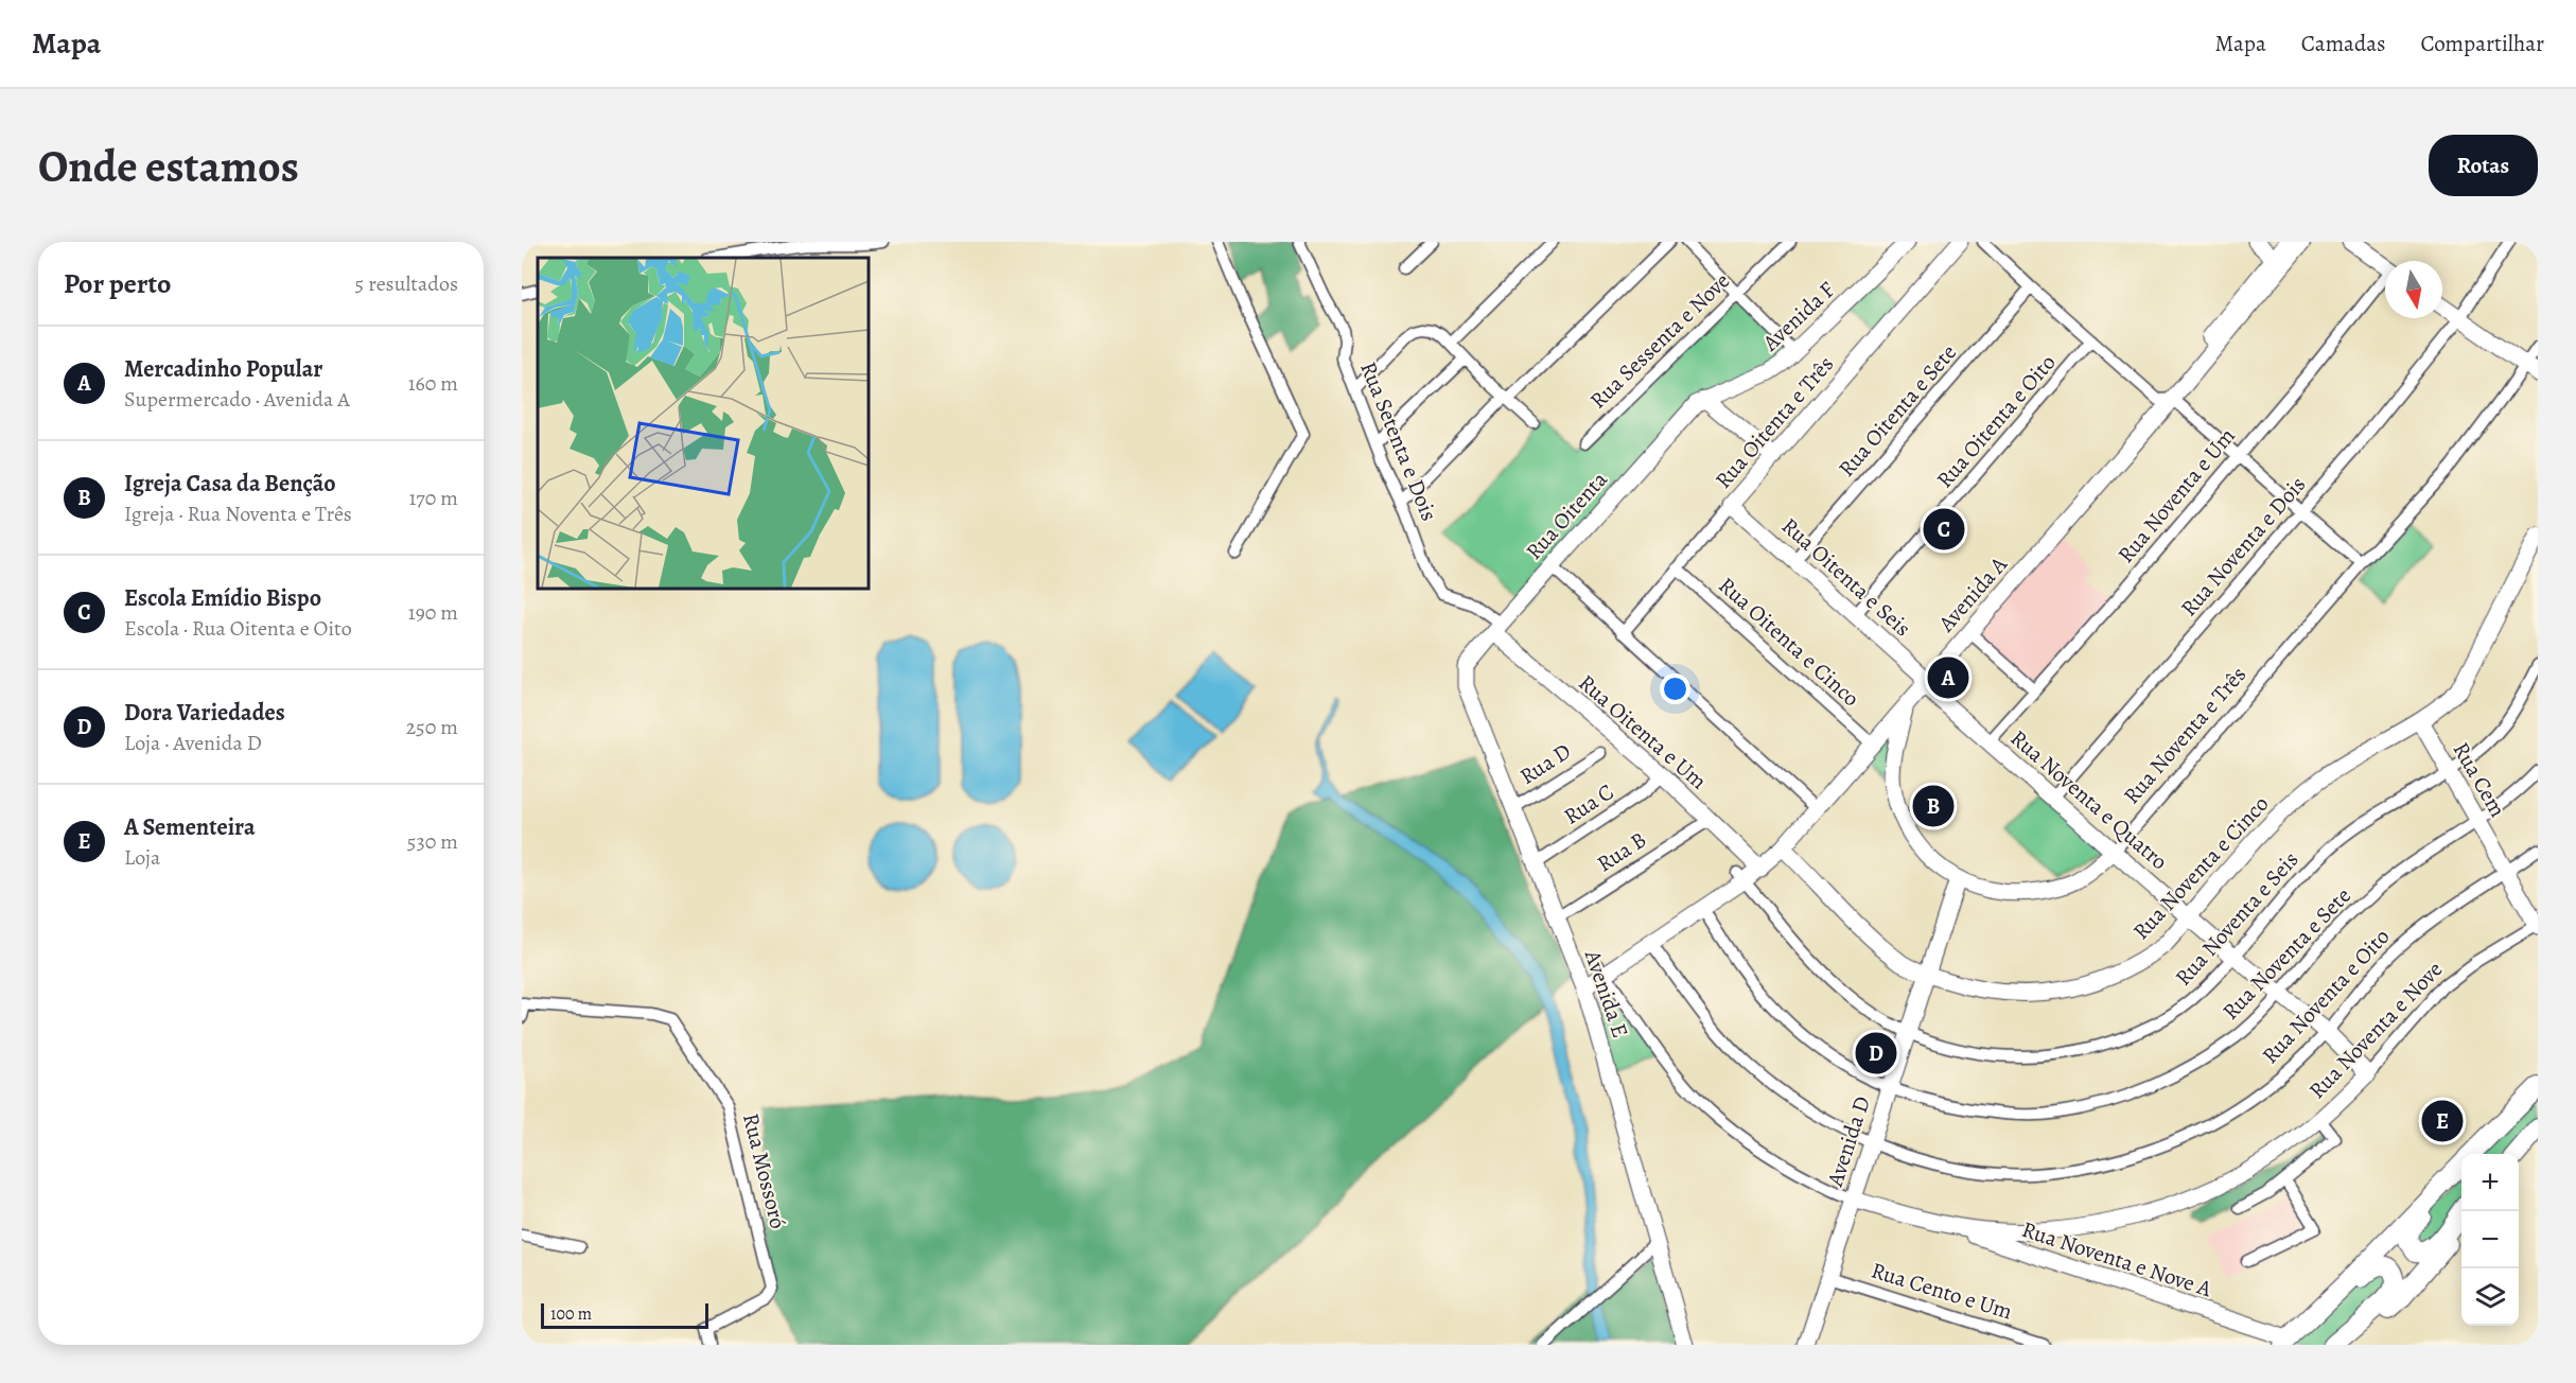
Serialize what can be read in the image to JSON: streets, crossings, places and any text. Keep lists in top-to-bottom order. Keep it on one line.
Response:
{"streets":{"street":["Avenida F","Rua Sessenta e Nove","Rua Oitenta e Sete","Rua Oitenta e Oito","Rua Oitenta e Três","Rua Setenta e Dois","Rua Noventa e Um","Rua Oitenta","Rua Noventa e Dois","Rua Oitenta e Seis","Avenida A","Rua Oitenta e Cinco","Rua Oitenta e Um","Rua Noventa e Três","Rua D","Rua Cem","Rua Noventa e Quatro","Rua C","Rua B","Rua Noventa e Cinco","Rua Noventa e Seis","Rua Noventa e Sete","Avenida E","Rua Noventa e Oito","Rua Noventa e Nove","Avenida D","Rua Mossoró","Rua Noventa e Nove A","Rua Cento e Um"]},"crossings":[["Avenida F","Rua Oitenta"],["Rua Oitenta e Sete","Rua Oitenta e Seis"],["Rua Oitenta e Oito","Rua Oitenta e Seis"],["Rua Oitenta e Três","Rua Oitenta e Seis"],["Rua Oitenta e Três","Rua Oitenta e Cinco"],["Rua Setenta e Dois","Rua Oitenta"],["Rua Setenta e Dois","Rua Oitenta e Um"],["Rua Noventa e Um","Rua Noventa e Quatro"],["Rua Oitenta","Rua Oitenta e Um"],["Rua Oitenta","Avenida E"],["Rua Noventa e Dois","Rua Noventa e Quatro"],["Rua Oitenta e Seis","Avenida A"],["Rua Oitenta e Seis","Rua Noventa e Quatro"],["Avenida A","Rua Oitenta e Cinco"],["Avenida A","Rua Oitenta e Um"],["Avenida A","Rua Noventa e Três"],["Avenida A","Rua Noventa e Quatro"],["Avenida A","Rua Noventa e Cinco"],["Avenida A","Rua Noventa e Seis"],["Avenida A","Rua Noventa e Sete"],["Avenida A","Avenida E"],["Avenida A","Rua Noventa e Oito"],["Avenida A","Rua Noventa e Nove"],["Rua Oitenta e Um","Rua C"],["Rua Oitenta e Um","Rua B"],["Rua Noventa e Três","Rua Noventa e Quatro"],["Rua Noventa e Três","Avenida D"],["Rua D","Avenida E"],["Rua Cem","Rua Noventa e Cinco"],["Rua Cem","Rua Noventa e Seis"],["Rua Cem","Rua Noventa e Sete"],["Rua Cem","Rua Noventa e Oito"],["Rua Cem","Rua Noventa e Nove"],["Rua Noventa e Quatro","Rua Noventa e Cinco"],["Rua Noventa e Quatro","Rua Noventa e Seis"],["Rua Noventa e Quatro","Rua Noventa e Sete"],["Rua Noventa e Quatro","Rua Noventa e Oito"],["Rua Noventa e Quatro","Rua Noventa e Nove"],["Rua C","Avenida E"],["Rua B","Avenida E"],["Rua Noventa e Cinco","Avenida D"],["Rua Noventa e Seis","Avenida D"],["Rua Noventa e Sete","Avenida D"],["Rua Noventa e Oito","Avenida D"],["Rua Noventa e Nove","Avenida D"],["Rua Noventa e Nove","Rua Noventa e Nove A"],["Avenida D","Rua Cento e Um"]],"scale_bar":"100 m","north":"bottom","page":{"header":"Mapa","nav":["Mapa","Camadas","Compartilhar"],"buttons":"Rotas","title":"Onde estamos","heading":["Por perto","5 resultados"],"list":[{"mark":"A","name":"Mercadinho Popular","note":"Supermercado · Avenida A","value":"160 m"},{"mark":"B","name":"Igreja Casa da Benção","note":"Igreja · Rua Noventa e Três","value":"170 m"},{"mark":"C","name":"Escola Emídio Bispo","note":"Escola · Rua Oitenta e Oito","value":"190 m"},{"mark":"D","name":"Dora Variedades","note":"Loja · Avenida D","value":"250 m"},{"mark":"E","name":"A Sementeira","note":"Loja","value":"530 m"}],"pins":["C","A","B","D","E"],"map_buttons":["+","−"],"scale":"100 m"}}
